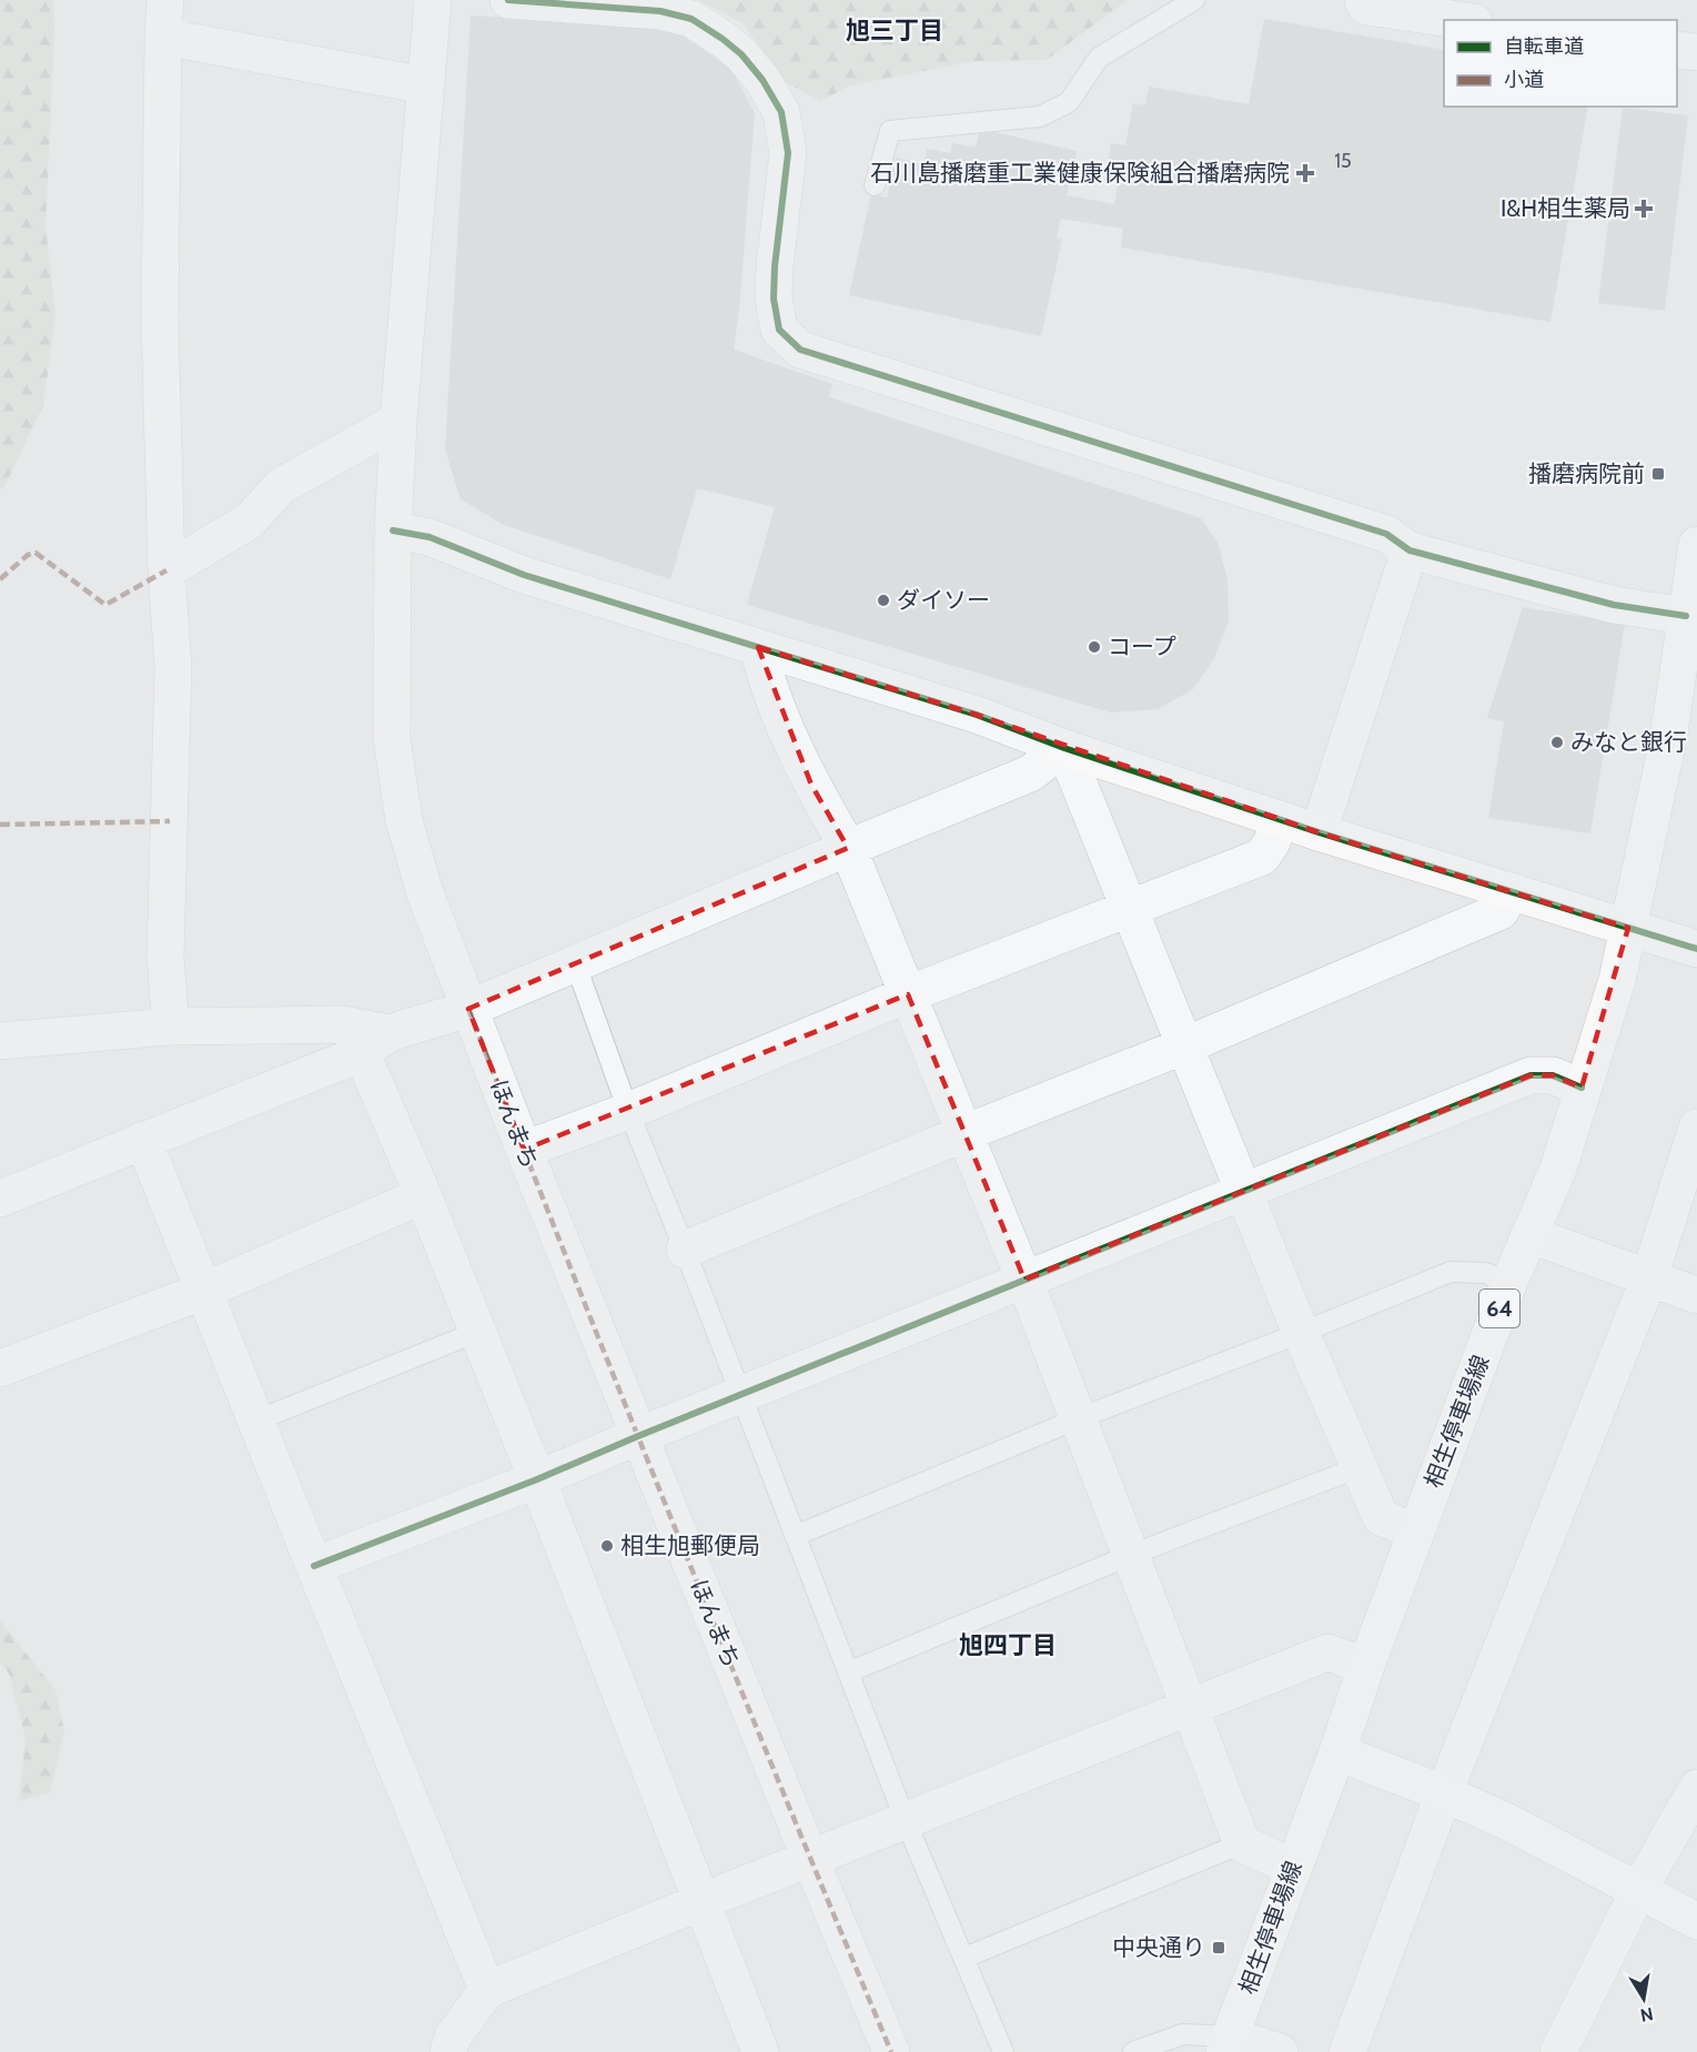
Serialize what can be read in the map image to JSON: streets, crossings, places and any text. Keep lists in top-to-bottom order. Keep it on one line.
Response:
{"streets":{"main road":["64","相生停車場線"],"street":["ほんまち"]},"districts":["旭三丁目","旭四丁目"],"places":{"health":["石川島播磨重工業健康保険組合播磨病院","I&H相生薬局"],"transit":["播磨病院前","中央通り"],"other":["ダイソー","コープ","みなと銀行","相生旭郵便局"]},"house_numbers":["15"],"legend":["自転車道","小道"],"north":"bottom"}
